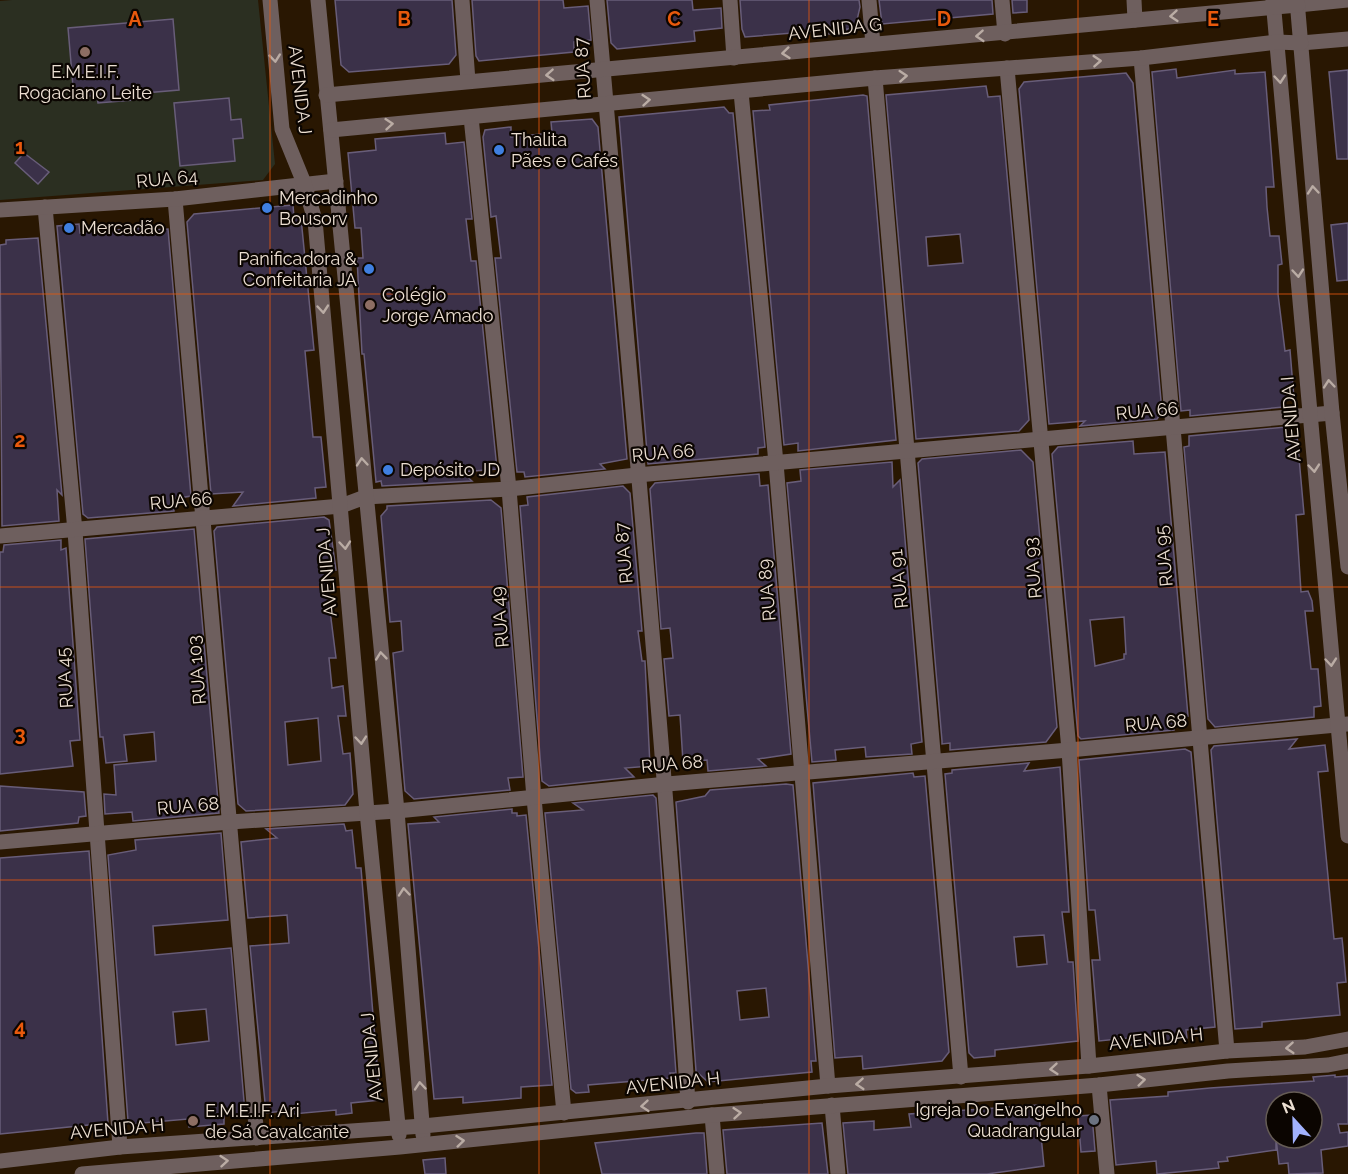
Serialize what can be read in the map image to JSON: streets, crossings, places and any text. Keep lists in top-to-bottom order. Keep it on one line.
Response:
{"streets":{"street":["AVENIDA G","RUA 87","AVENIDA J","RUA 64","RUA 66","AVENIDA I","RUA 95","RUA 93","RUA 91","RUA 89","RUA 49","RUA 103","RUA 45","RUA 68","AVENIDA H"]},"crossings":[["AVENIDA G","RUA 87"],["AVENIDA G","AVENIDA J"],["AVENIDA G","AVENIDA I"],["RUA 87","RUA 66"],["RUA 87","RUA 68"],["RUA 87","AVENIDA H"],["AVENIDA J","RUA 64"],["AVENIDA J","RUA 66"],["AVENIDA J","RUA 68"],["AVENIDA J","AVENIDA H"],["RUA 64","RUA 103"],["RUA 64","RUA 45"],["RUA 66","AVENIDA I"],["RUA 66","RUA 95"],["RUA 66","RUA 93"],["RUA 66","RUA 91"],["RUA 66","RUA 89"],["RUA 66","RUA 49"],["RUA 66","RUA 103"],["RUA 66","RUA 45"],["AVENIDA I","RUA 68"],["RUA 95","RUA 68"],["RUA 95","AVENIDA H"],["RUA 93","RUA 68"],["RUA 93","AVENIDA H"],["RUA 91","RUA 68"],["RUA 91","AVENIDA H"],["RUA 89","RUA 68"],["RUA 89","AVENIDA H"],["RUA 49","RUA 68"],["RUA 49","AVENIDA H"],["RUA 103","RUA 68"],["RUA 103","AVENIDA H"],["RUA 45","RUA 68"],["RUA 45","AVENIDA H"]],"places":["E.M.E.I.F. Rogaciano Leite","Thalita Pães e Cafés","Mercadinho Bousorv","Mercadão","Panificadora & Confeitaria JA","Colégio Jorge Amado","Depósito JD","Igreja Do Evangelho Quadrangular","E.M.E.I.F. Ari de Sá Cavalcante"],"north":"top","grid":{"columns":["A","B","C","D","E"],"rows":["1","2","3","4"]}}
